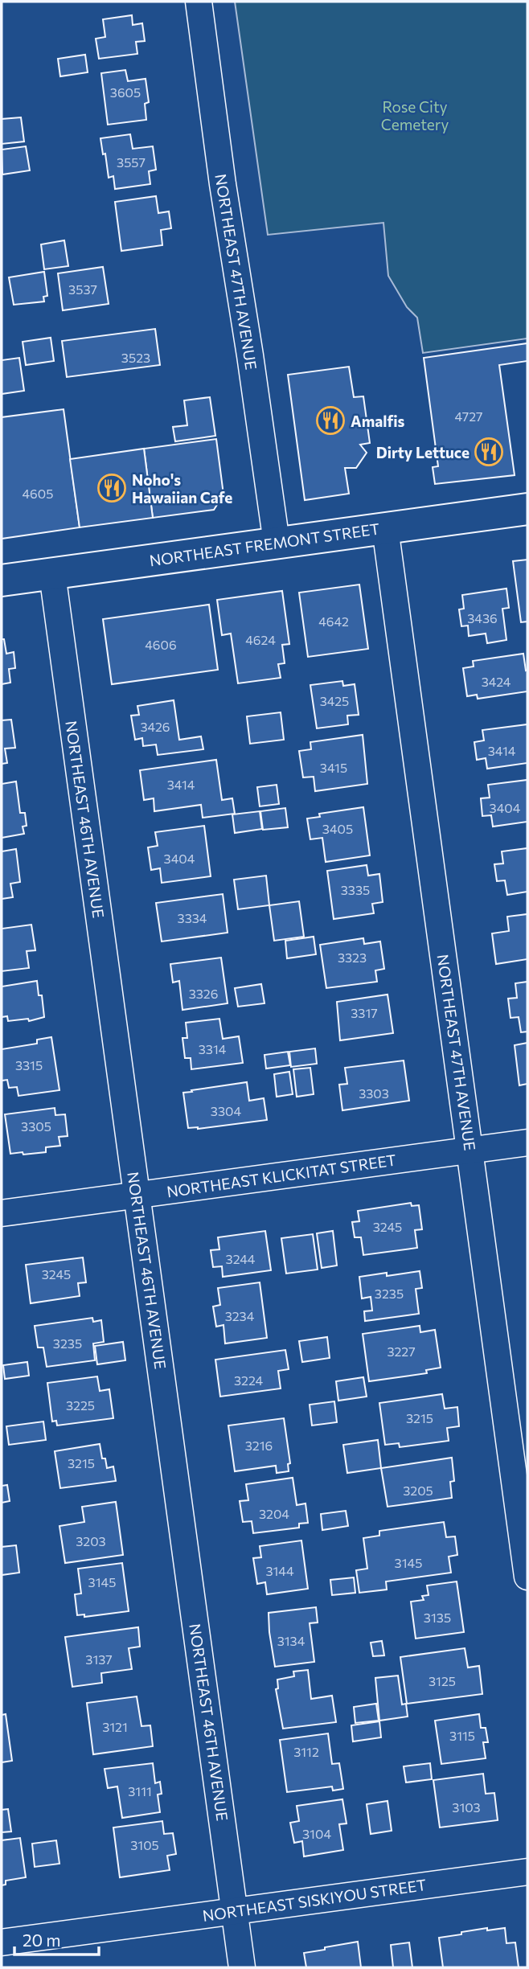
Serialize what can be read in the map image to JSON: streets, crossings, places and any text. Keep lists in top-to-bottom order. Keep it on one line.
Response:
{"streets":{"main road":["NORTHEAST FREMONT STREET"],"street":["NORTHEAST 47TH AVENUE","NORTHEAST 46TH AVENUE","NORTHEAST KLICKITAT STREET","NORTHEAST SISKIYOU STREET"]},"crossings":[["NORTHEAST 47TH AVENUE","NORTHEAST FREMONT STREET"],["NORTHEAST 47TH AVENUE","NORTHEAST KLICKITAT STREET"],["NORTHEAST FREMONT STREET","NORTHEAST 46TH AVENUE"],["NORTHEAST 46TH AVENUE","NORTHEAST KLICKITAT STREET"],["NORTHEAST 46TH AVENUE","NORTHEAST SISKIYOU STREET"]],"parks":["Rose City Cemetery"],"places":{"restaurant":["Amalfis","Dirty Lettuce","Noho's Hawaiian Cafe"]},"house_numbers":["3605","3557","3537","3523","4727","4605","3436","4642","4624","4606","3424","3425","3426","3414","3415","3414","3404","3405","3404","3335","3334","3323","3326","3317","3314","3315","3303","3304","3305","3245","3244","3245","3235","3234","3235","3227","3224","3225","3215","3216","3215","3205","3204","3203","3145","3144","3145","3135","3134","3137","3125","3121","3115","3112","3111","3103","3104","3105"],"scale_bar":"20 m"}
